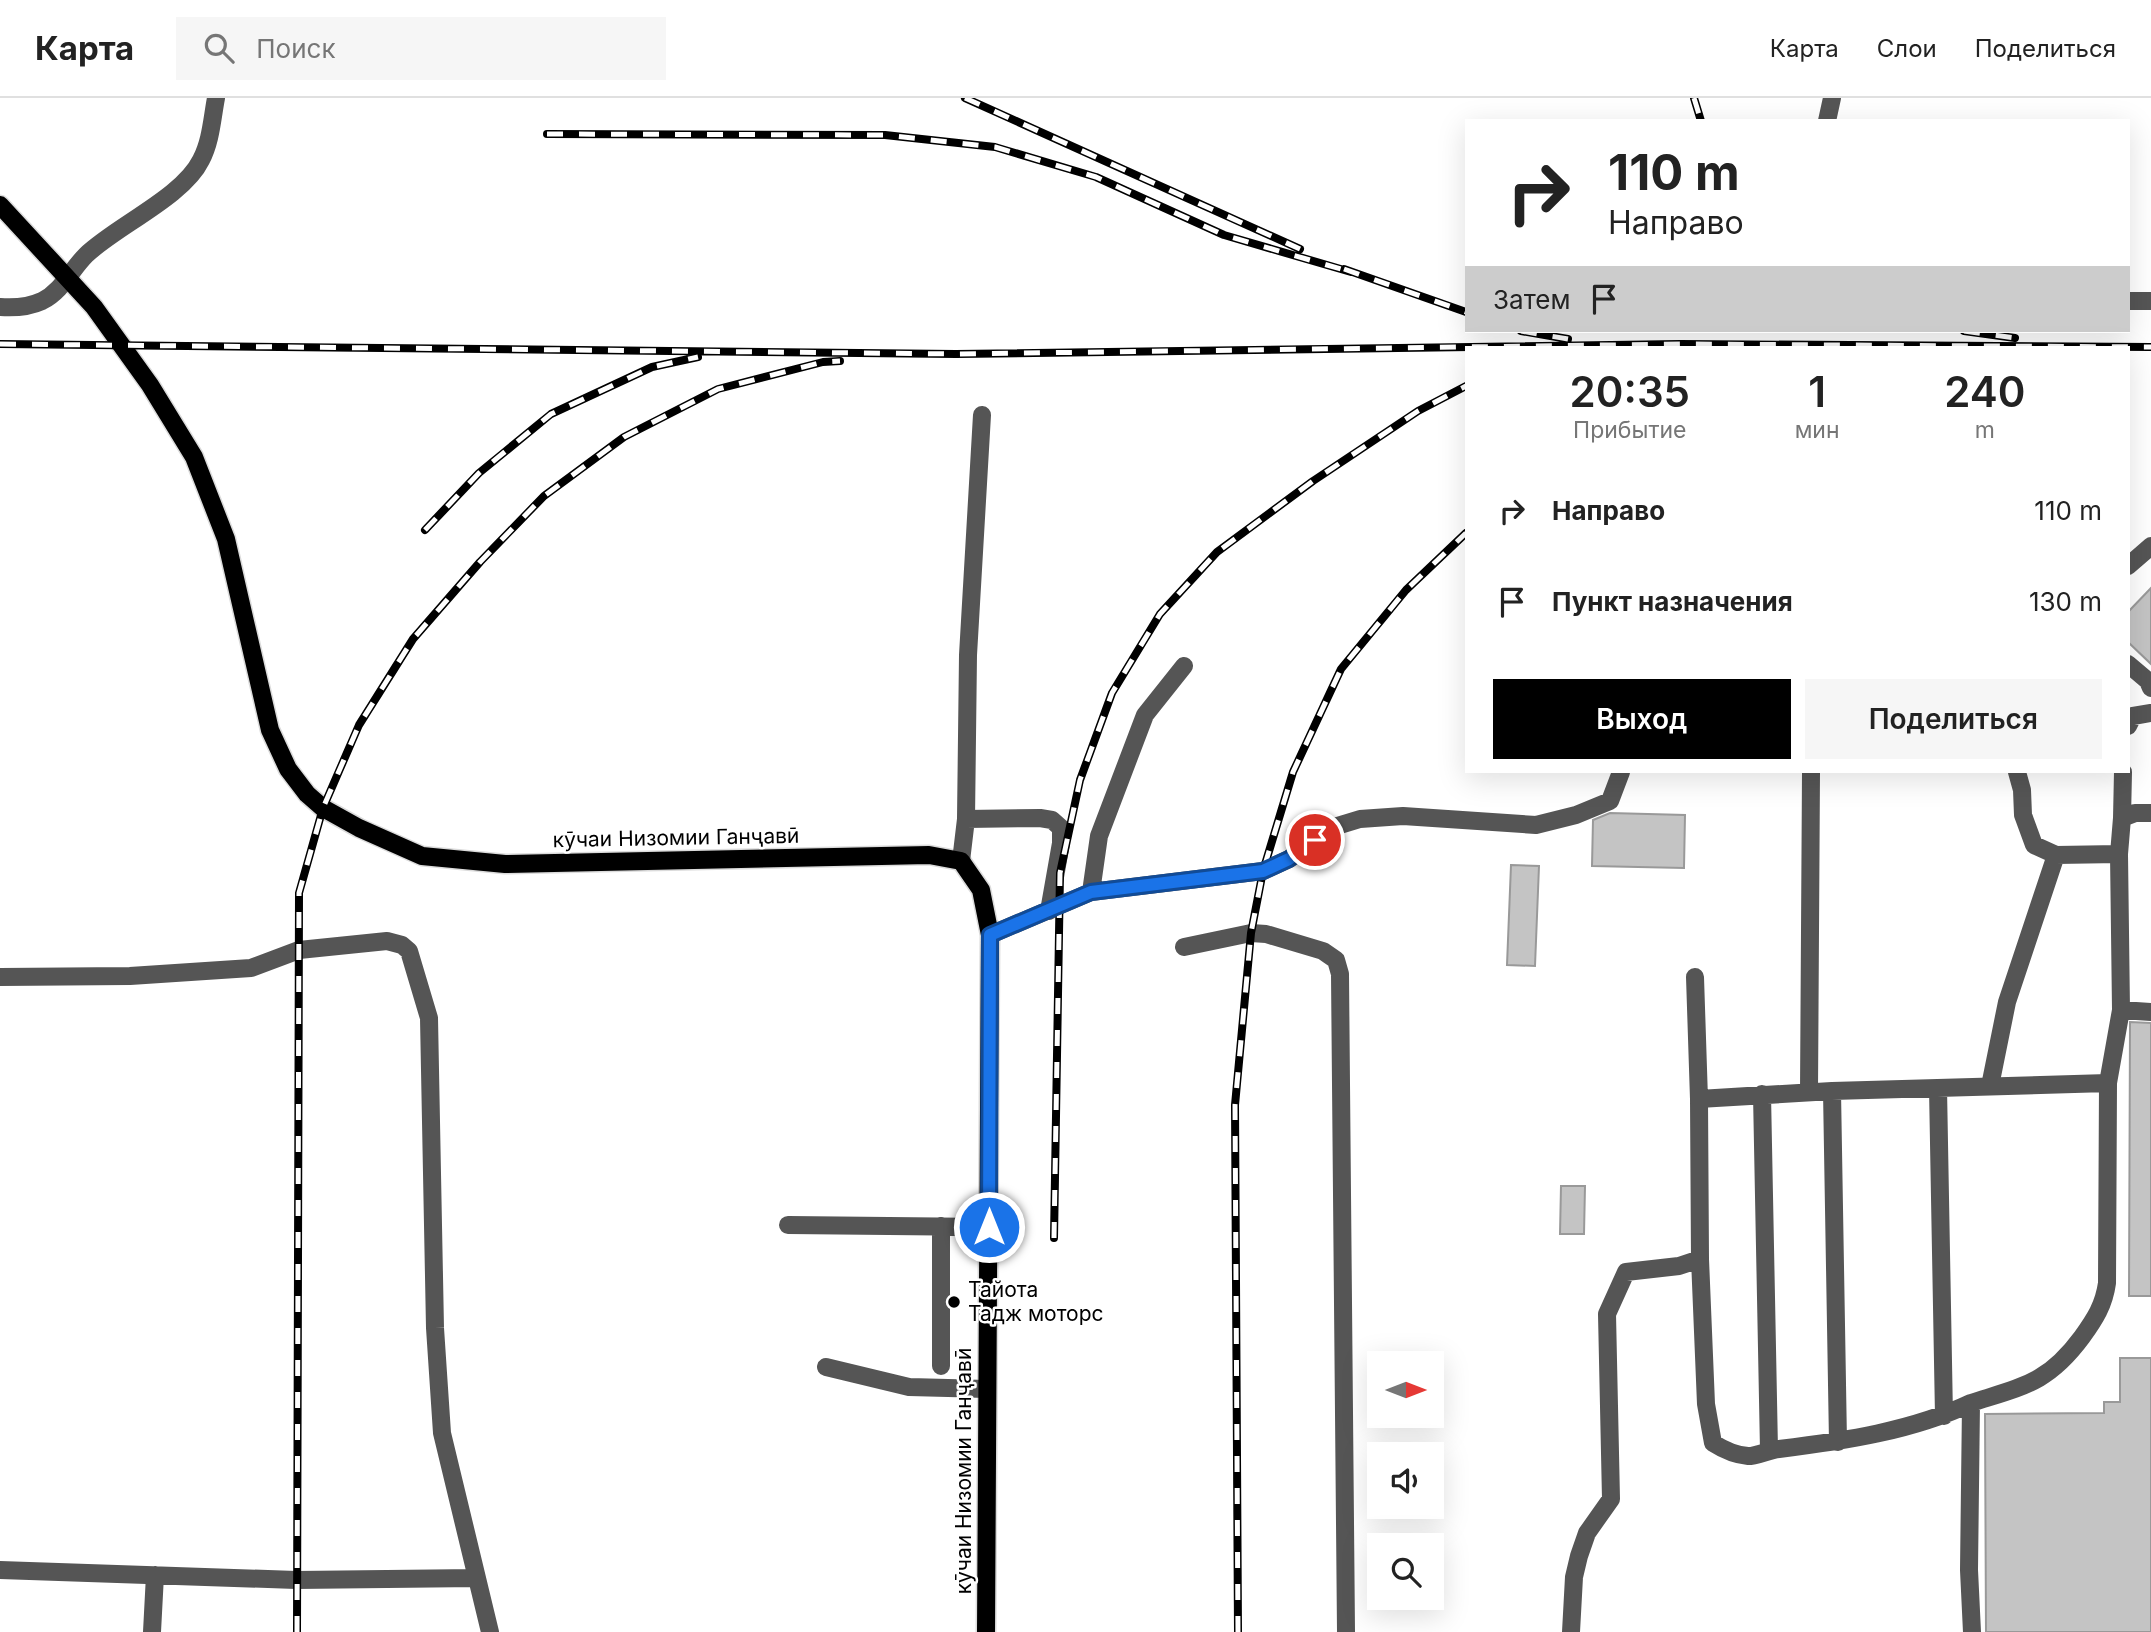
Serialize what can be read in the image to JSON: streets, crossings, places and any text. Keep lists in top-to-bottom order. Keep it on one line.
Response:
{"streets":{"main road":["кӯчаи Низомии Ганҷавӣ"]},"places":["Тайота Тадж моторс"],"north":"right","page":{"header":"Карта","search":"Поиск","nav":["Карта","Слои","Поделиться"],"turn":["110 m","Направо"],"then":"Затем","eta":["20:35","Прибытие","1","мин","240","m"],"list":[{"name":"Направо","value":"110 m"},{"name":"Пункт назначения","value":"130 m"}],"buttons":["Выход","Поделиться"]}}
